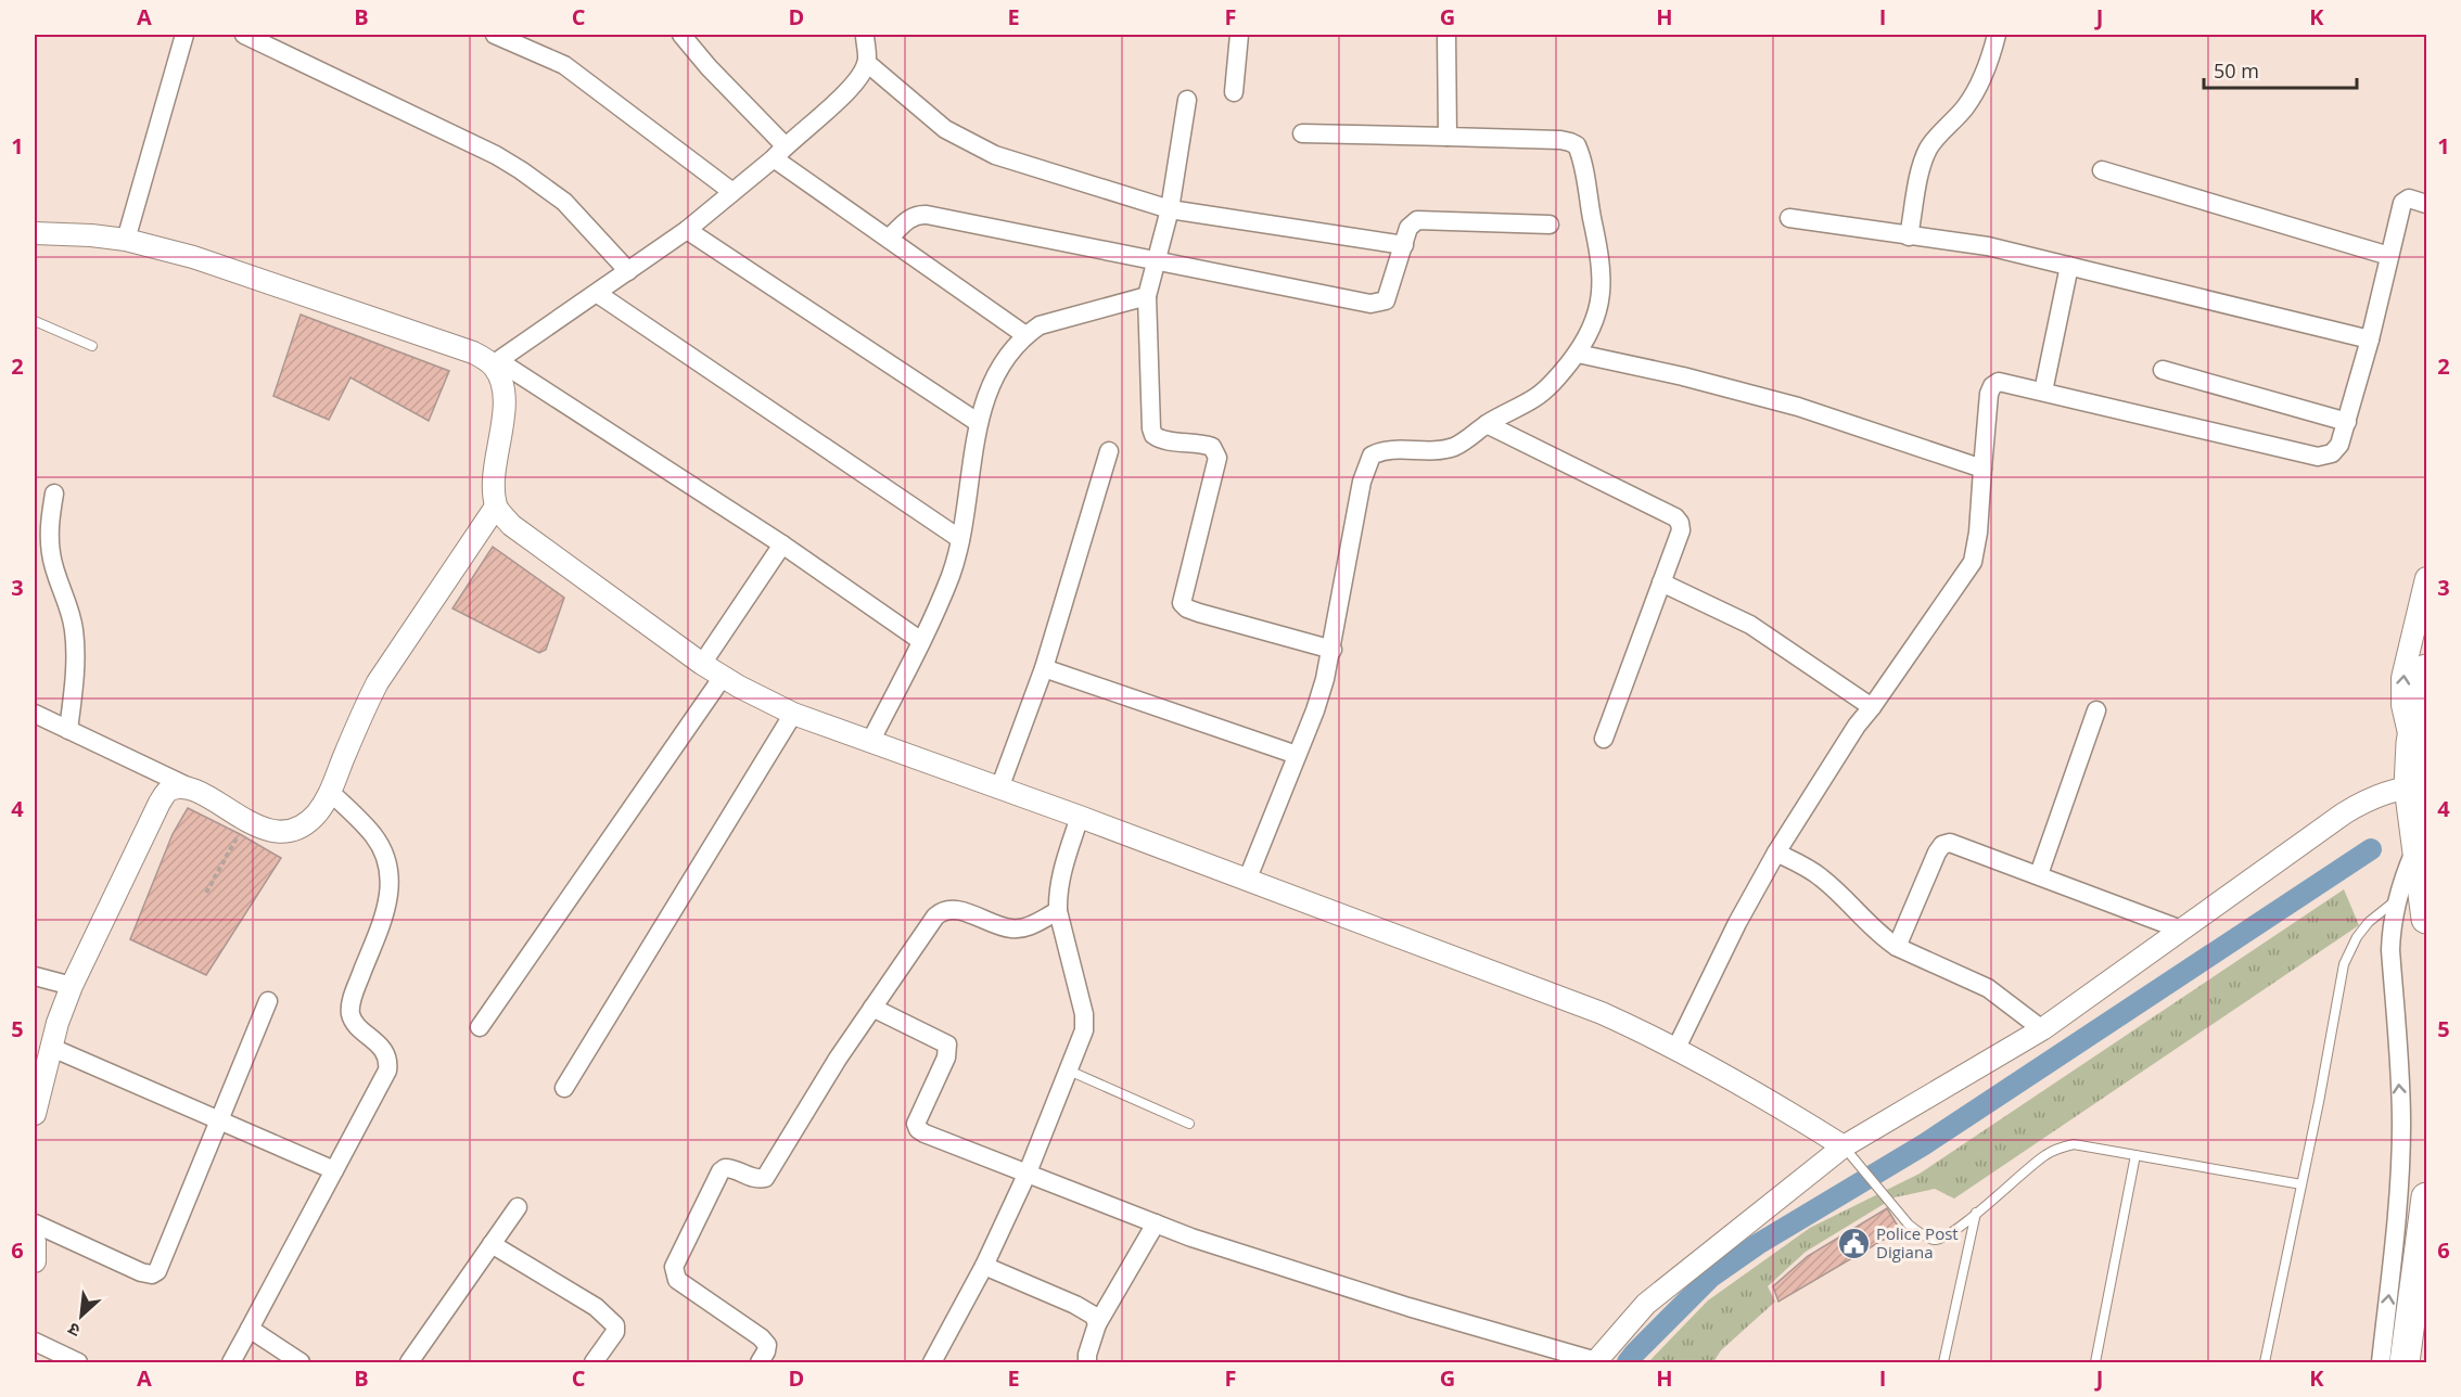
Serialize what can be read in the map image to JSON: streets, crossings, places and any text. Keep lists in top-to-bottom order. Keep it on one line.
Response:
{"places":{"public building":["Police Post Digiana"]},"scale_bar":"50 m","north":"bottom left","grid":{"columns":["A","B","C","D","E","F","G","H","I","J","K"],"rows":["1","2","3","4","5","6"]}}
